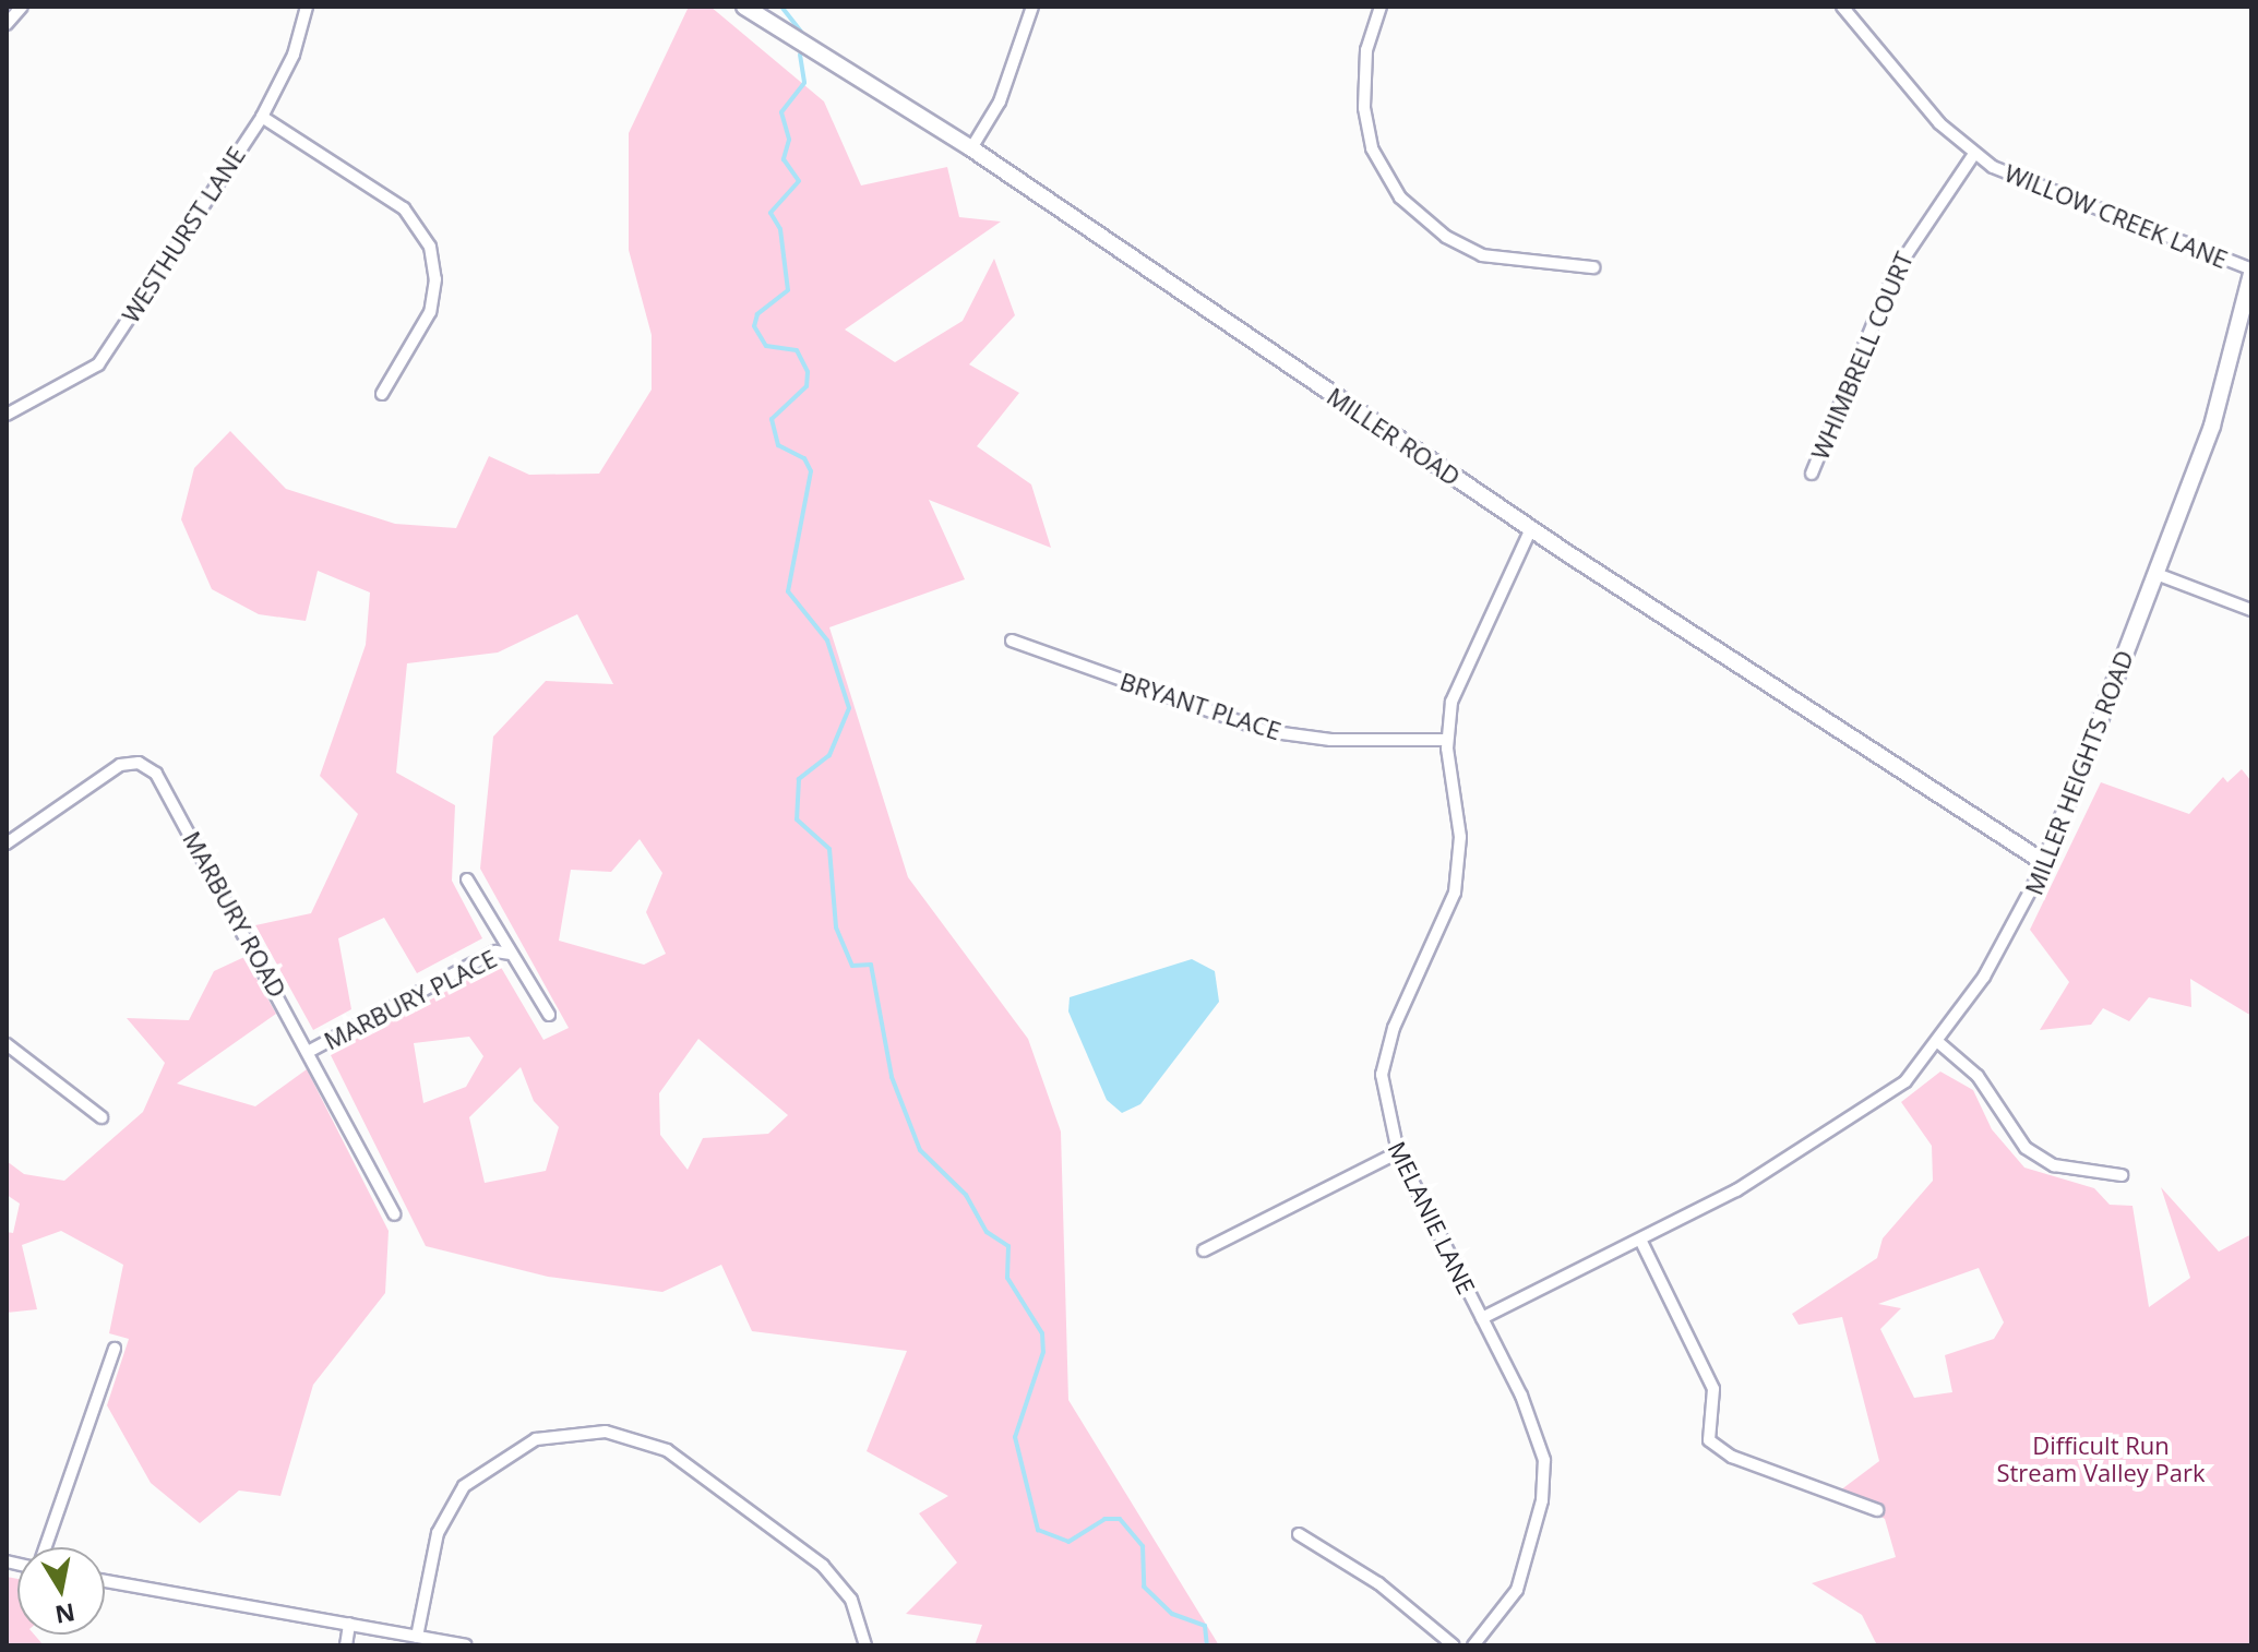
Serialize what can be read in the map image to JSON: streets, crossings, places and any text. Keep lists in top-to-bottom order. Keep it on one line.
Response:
{"streets":{"street":["WILLOW CREEK LANE","WESTHURST LANE","WHIMBRELL COURT","MILLER ROAD","BRYANT PLACE","MILLER HEIGHTS ROAD","MARBURY ROAD","MARBURY PLACE","MELANIE LANE"]},"crossings":[["WILLOW CREEK LANE","WHIMBRELL COURT"],["WILLOW CREEK LANE","MILLER HEIGHTS ROAD"],["MILLER ROAD","MILLER HEIGHTS ROAD"],["MILLER ROAD","MELANIE LANE"],["BRYANT PLACE","MELANIE LANE"],["MILLER HEIGHTS ROAD","MELANIE LANE"],["MARBURY ROAD","MARBURY PLACE"]],"parks":["Difficult Run Stream Valley Park"],"north":"bottom"}
